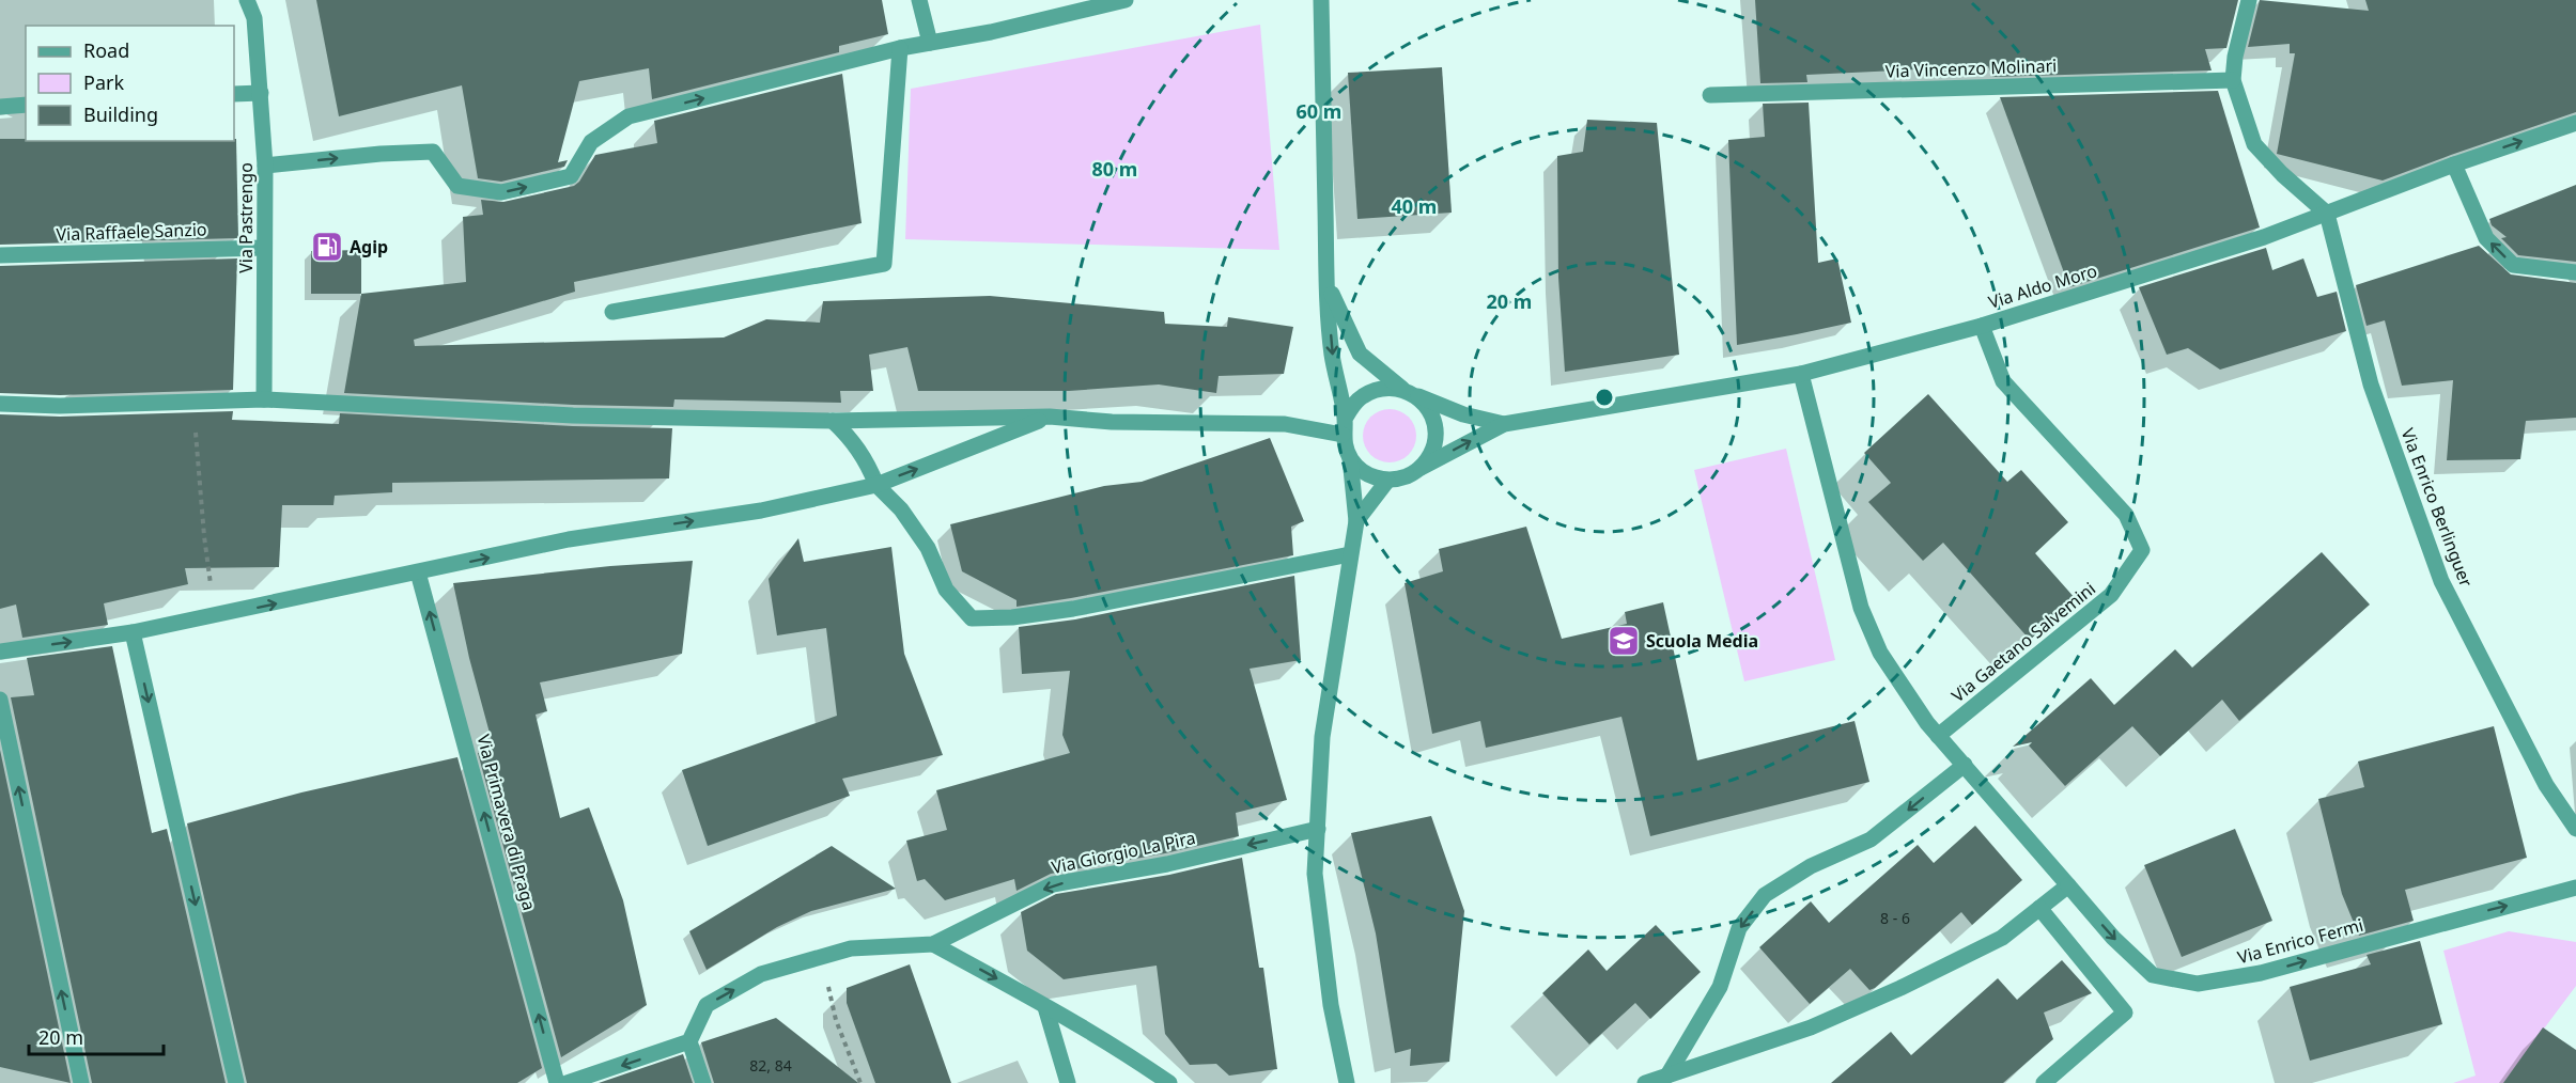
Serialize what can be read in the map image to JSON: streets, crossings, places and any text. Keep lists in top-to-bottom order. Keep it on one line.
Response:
{"streets":{"street":["Via Vincenzo Molinari","Via Pastrengo","Via Raffaele Sanzio","Via Aldo Moro","Via Enrico Berlinguer","Via Gaetano Salvemini","Via Primavera di Praga","Via Giorgio La Pira","Via Enrico Fermi"]},"crossings":[["Via Pastrengo","Via Raffaele Sanzio"],["Via Aldo Moro","Via Enrico Berlinguer"],["Via Aldo Moro","Via Gaetano Salvemini"]],"one_way":["Via Primavera di Praga","Via Enrico Fermi"],"places":{"fuel station":["Agip"],"school or university":["Scuola Media"]},"house_numbers":["8 - 6","82, 84"],"legend":["Road","Park","Building"],"scale_bar":"20 m","rings":["60 m","80 m","40 m","20 m"]}
